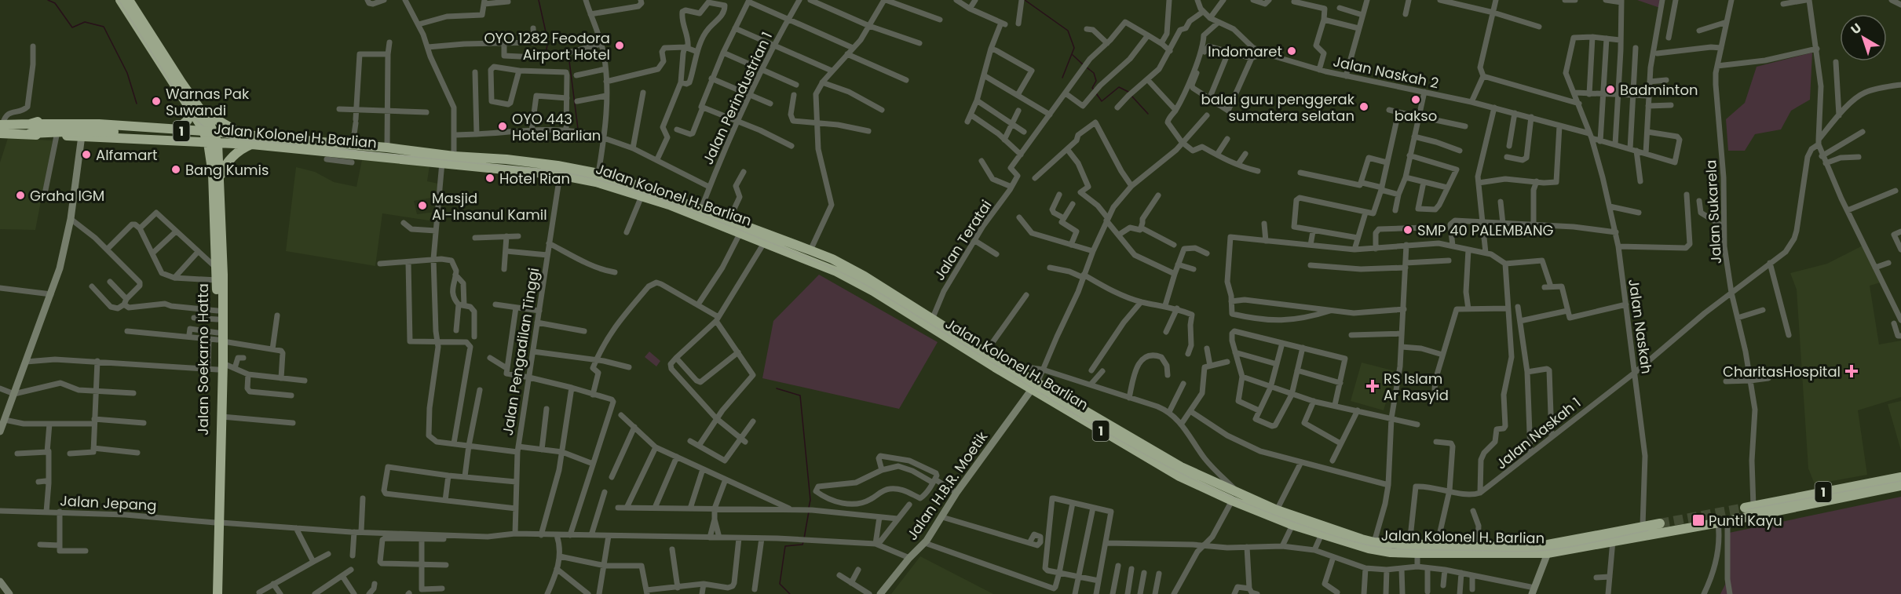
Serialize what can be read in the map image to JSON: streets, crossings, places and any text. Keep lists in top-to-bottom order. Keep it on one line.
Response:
{"streets":{"highway":["1","Jalan Kolonel H. Barlian","Jalan Soekarno Hatta"],"street":["Jalan Naskah 2","Jalan Perindustrian 1","Jalan Sukarela","Jalan Teratai","Jalan Naskah","Jalan Pengadilan Tinggi","Jalan Naskah 1","Jalan H.B.R. Moetik","Jalan Jepang"]},"crossings":[["Jalan Naskah 2","Jalan Naskah"],["Jalan Perindustrian 1","1"],["1","Jalan Kolonel H. Barlian"],["1","Jalan Sukarela"],["1","Jalan Teratai"],["1","Jalan Naskah"],["1","Jalan H.B.R. Moetik"],["Jalan Kolonel H. Barlian","Jalan Pengadilan Tinggi"],["Jalan Kolonel H. Barlian","Jalan Soekarno Hatta"],["Jalan Kolonel H. Barlian","Jalan H.B.R. Moetik"],["Jalan Sukarela","Jalan Naskah 1"],["Jalan Naskah","Jalan Naskah 1"],["Jalan Soekarno Hatta","Jalan Jepang"]],"places":{"other":["OYO 1282 Feodora Airport Hotel","Indomaret","Badminton","bakso","Warnas Pak Suwandi","balai guru penggerak sumatera selatan","OYO 443 Hotel Barlian","Alfamart","Bang Kumis","Hotel Rian","Graha IGM","Masjid Al-Insanul Kamil","SMP 40 PALEMBANG"],"health":["CharitasHospital","RS Islam Ar Rasyid"],"transit":["Punti Kayu"]},"north":"top left"}
